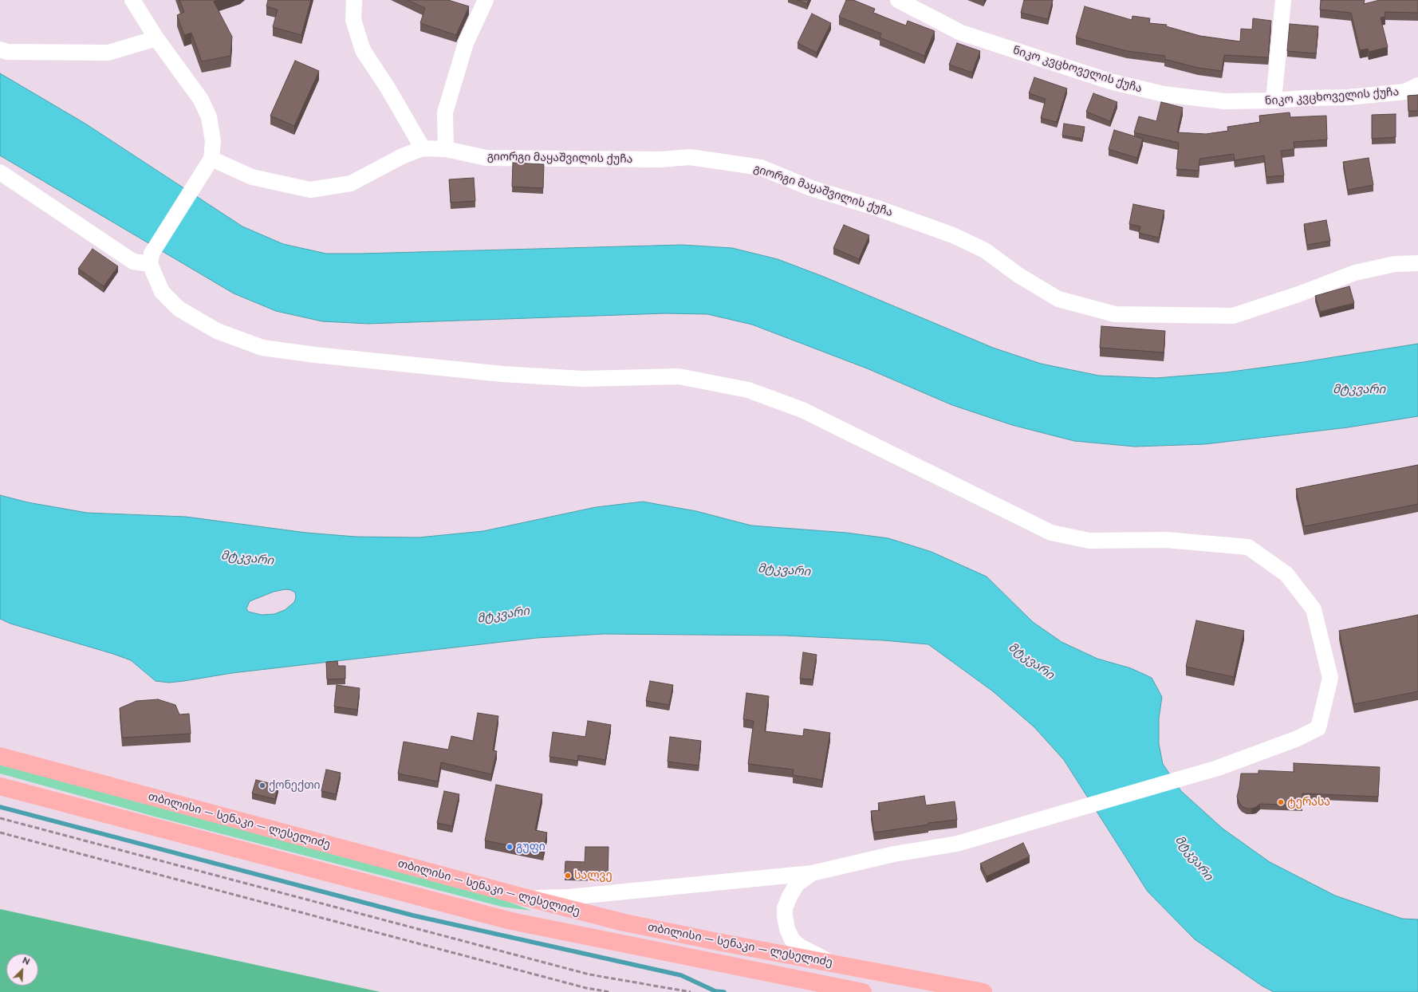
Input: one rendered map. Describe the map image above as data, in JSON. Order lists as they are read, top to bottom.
{
  "streets": {
    "highway": ["თბილისი — სენაკი — ლესელიძე"],
    "street": ["ნიკო კვცხოველის ქუჩა", "გიორგი მაყაშვილის ქუჩა"]
  },
  "water": ["მტკვარი"],
  "places": [
    "ქონექთი",
    "ტერასა",
    "გუფი",
    "სალვე"
  ],
  "north": "top right"
}
